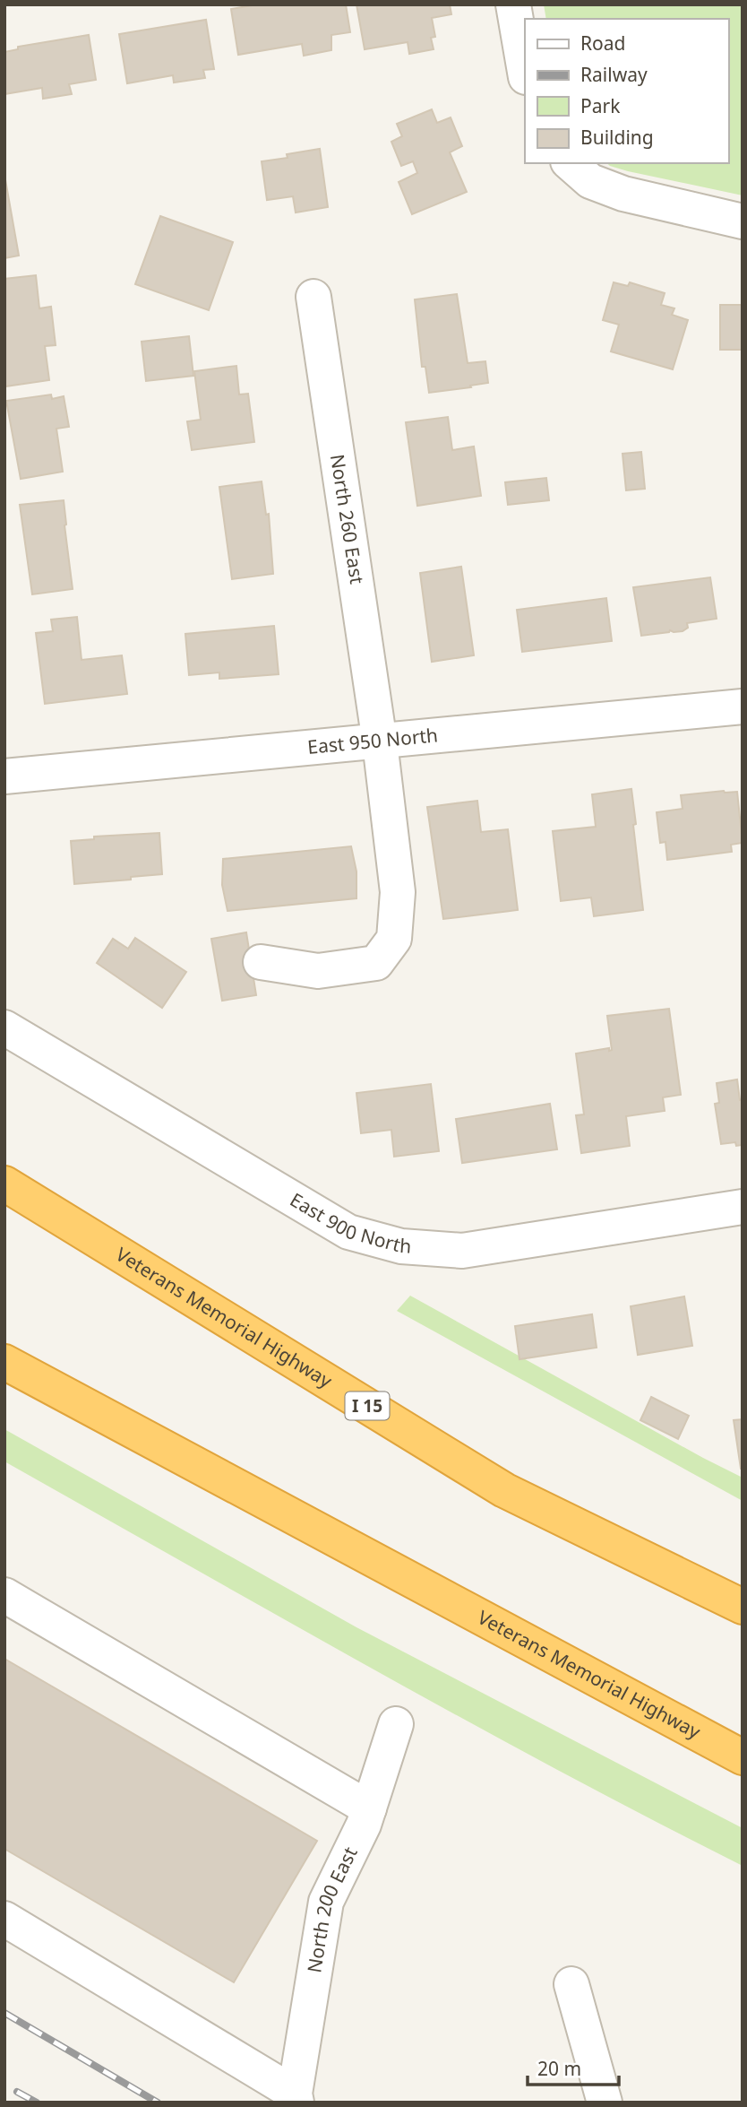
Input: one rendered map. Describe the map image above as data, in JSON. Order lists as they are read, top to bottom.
{
  "streets": {
    "highway": ["Veterans Memorial Highway", "I 15"],
    "street": [
      "North 260 East",
      "East 950 North",
      "East 900 North",
      "North 200 East"
    ]
  },
  "crossings": [
    ["North 260 East", "East 950 North"]
  ],
  "legend": [
    "Road",
    "Railway",
    "Park",
    "Building"
  ],
  "scale_bar": "20 m"
}
